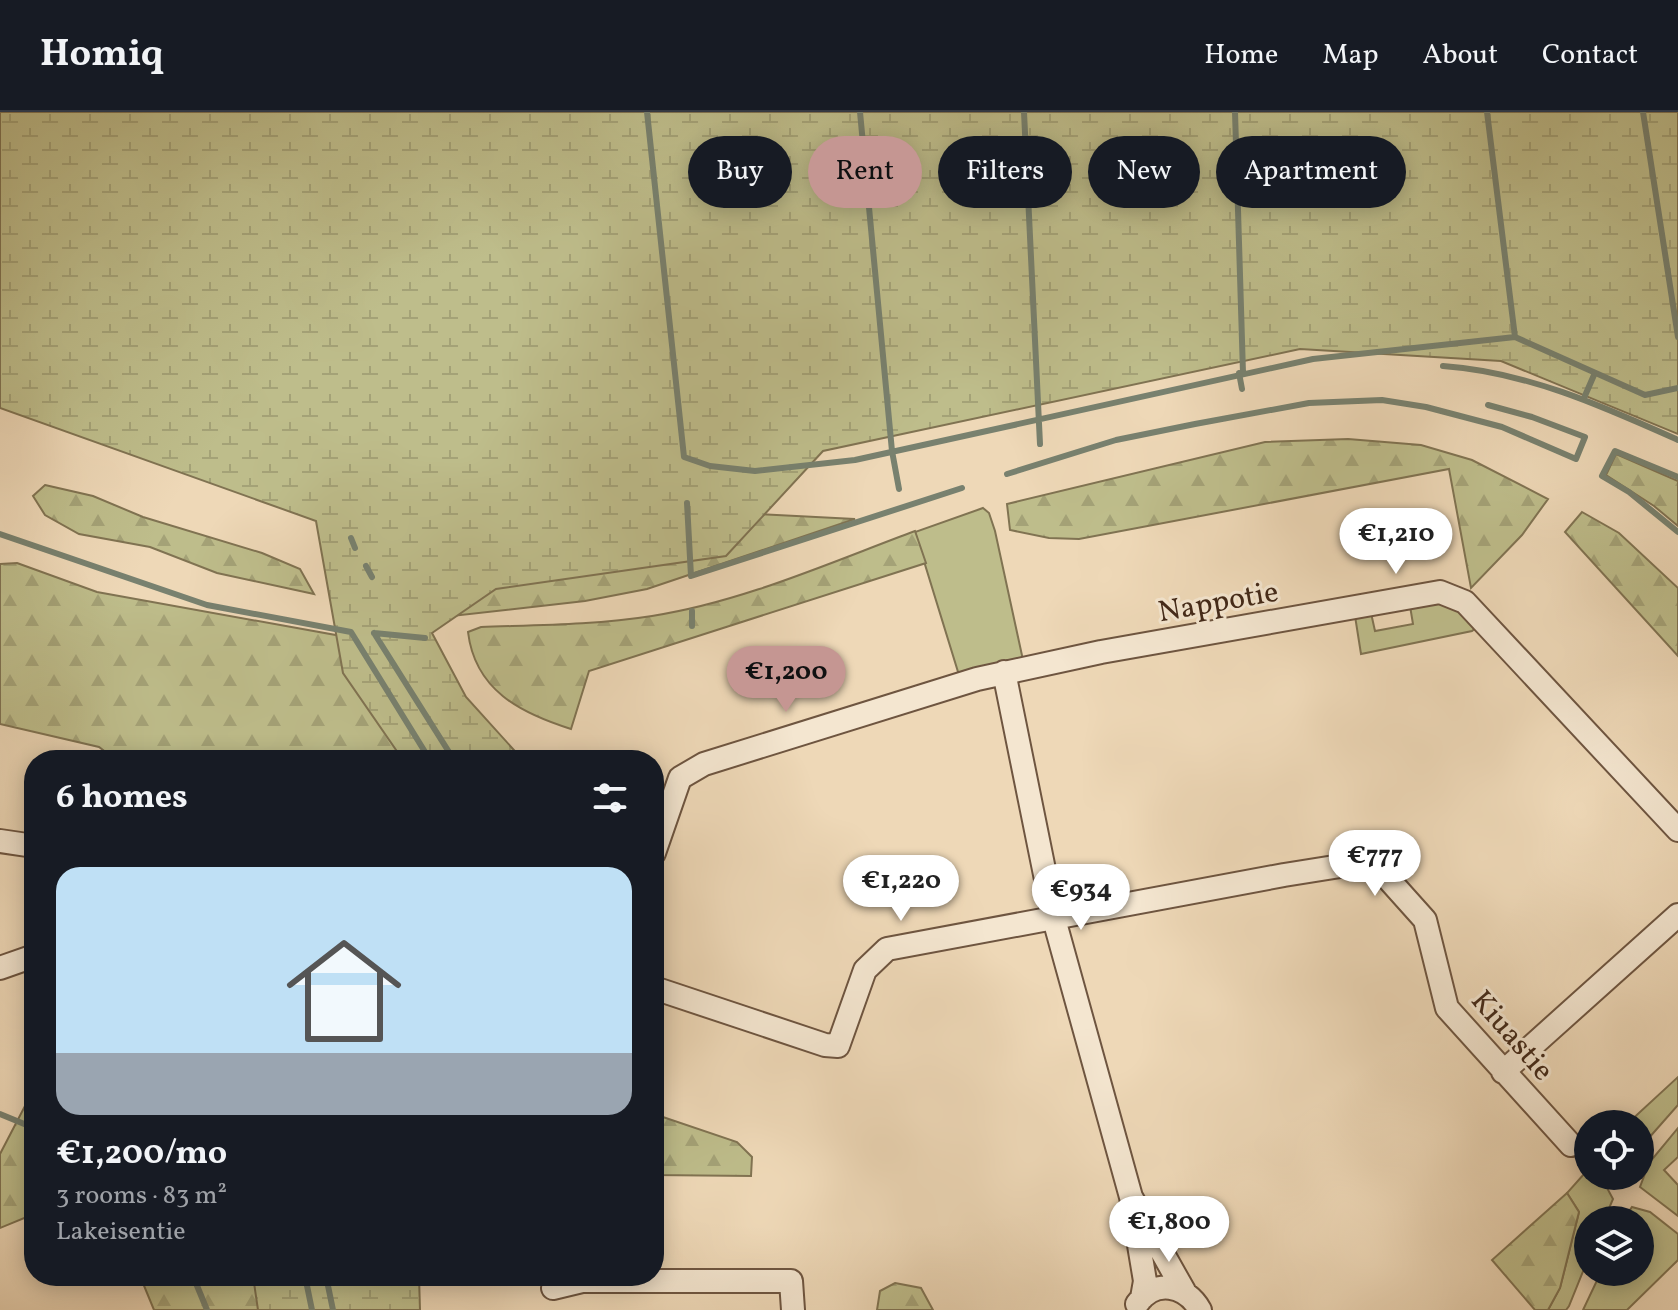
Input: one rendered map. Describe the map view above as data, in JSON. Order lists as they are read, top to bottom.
{
  "streets": {
    "street": ["Nappotie", "Kiuastie"]
  },
  "page": {
    "header": "Homiq",
    "nav": [
      "Home",
      "Map",
      "About",
      "Contact"
    ],
    "chip": [
      "Buy",
      "Rent",
      "Filters",
      "New",
      "Apartment"
    ],
    "price": [
      "€1,210",
      "€1,200",
      "€777",
      "€1,220",
      "€934",
      "€1,800"
    ],
    "heading": "6 homes",
    "list": [
      {
        "name": "€1,200/mo",
        "note": "3 rooms · 83 m² · Lakeisentie"
      }
    ]
  }
}
